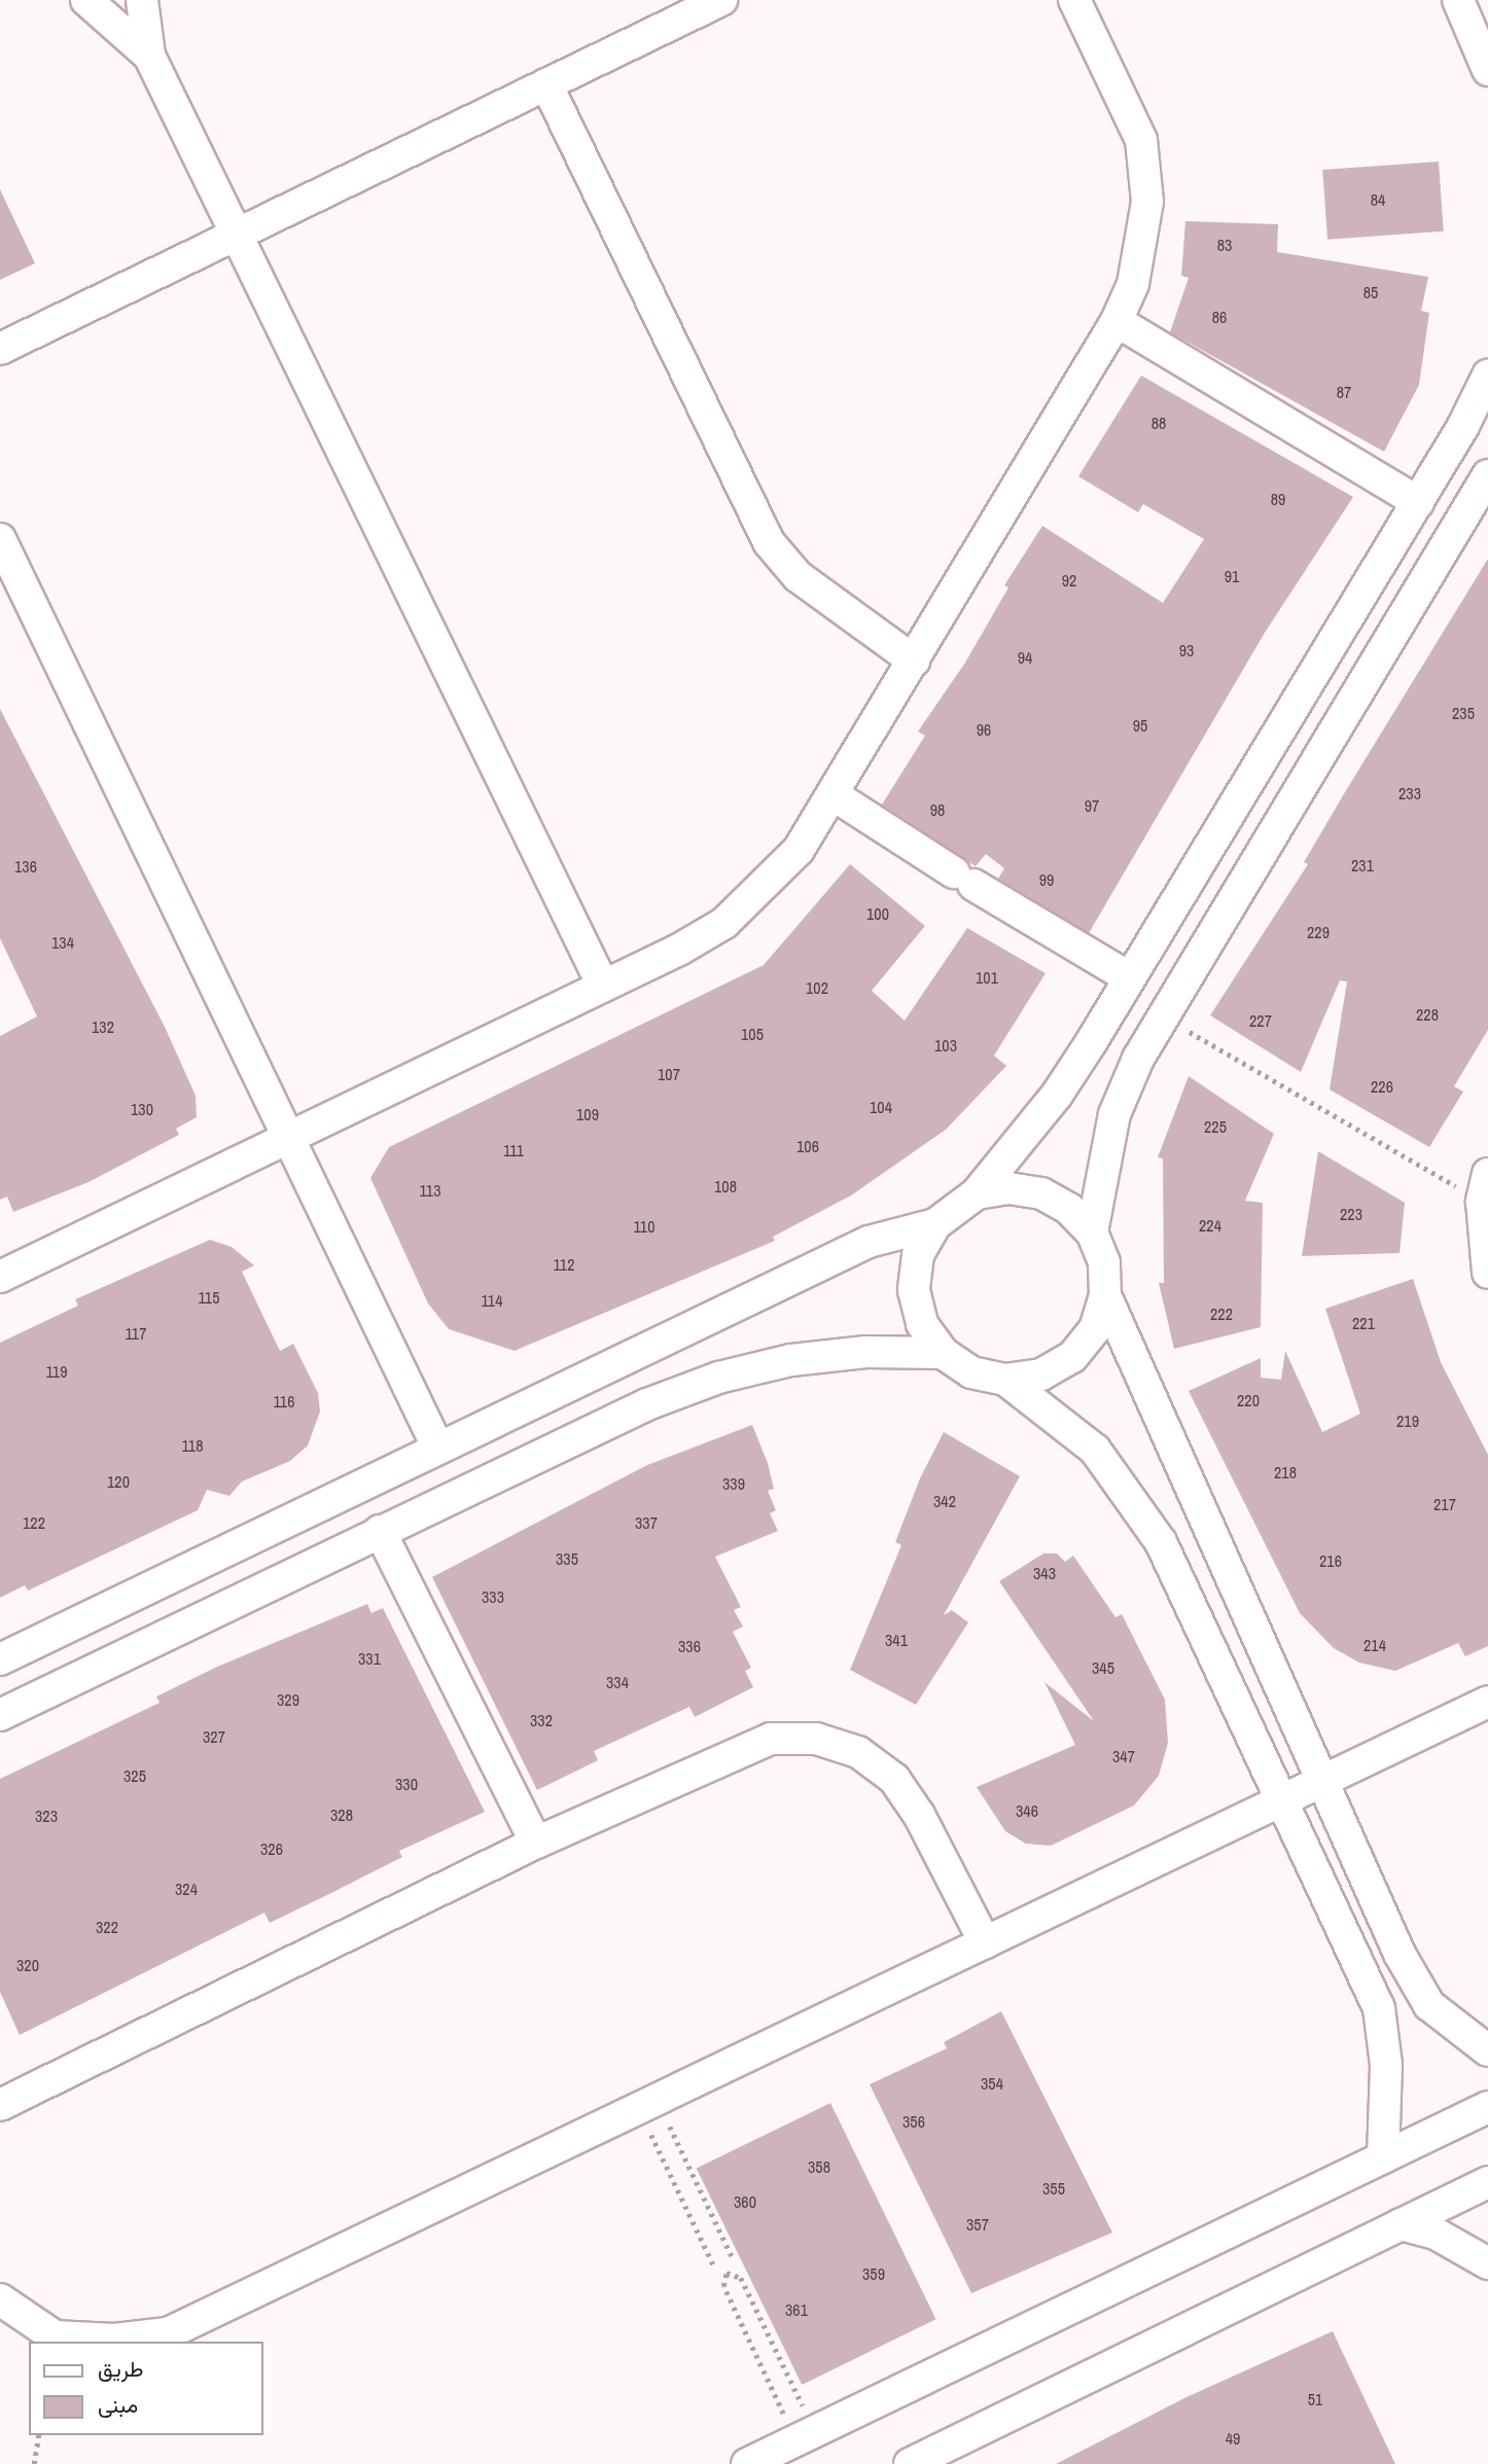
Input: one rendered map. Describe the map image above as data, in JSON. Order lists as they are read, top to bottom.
{
  "house_numbers": [
    "84",
    "83",
    "85",
    "86",
    "87",
    "88",
    "89",
    "91",
    "92",
    "93",
    "94",
    "235",
    "95",
    "96",
    "233",
    "97",
    "98",
    "231",
    "136",
    "99",
    "100",
    "229",
    "134",
    "101",
    "102",
    "228",
    "227",
    "132",
    "105",
    "103",
    "107",
    "226",
    "104",
    "130",
    "109",
    "225",
    "106",
    "111",
    "108",
    "113",
    "223",
    "224",
    "110",
    "112",
    "115",
    "114",
    "222",
    "221",
    "117",
    "119",
    "220",
    "116",
    "219",
    "118",
    "218",
    "120",
    "339",
    "342",
    "217",
    "122",
    "337",
    "335",
    "216",
    "343",
    "333",
    "341",
    "214",
    "336",
    "331",
    "345",
    "334",
    "329",
    "332",
    "327",
    "347",
    "325",
    "330",
    "346",
    "328",
    "323",
    "326",
    "324",
    "322",
    "320",
    "354",
    "356",
    "358",
    "355",
    "360",
    "357",
    "359",
    "361",
    "51",
    "49"
  ],
  "legend": ["طريق", "مبنى"]
}
